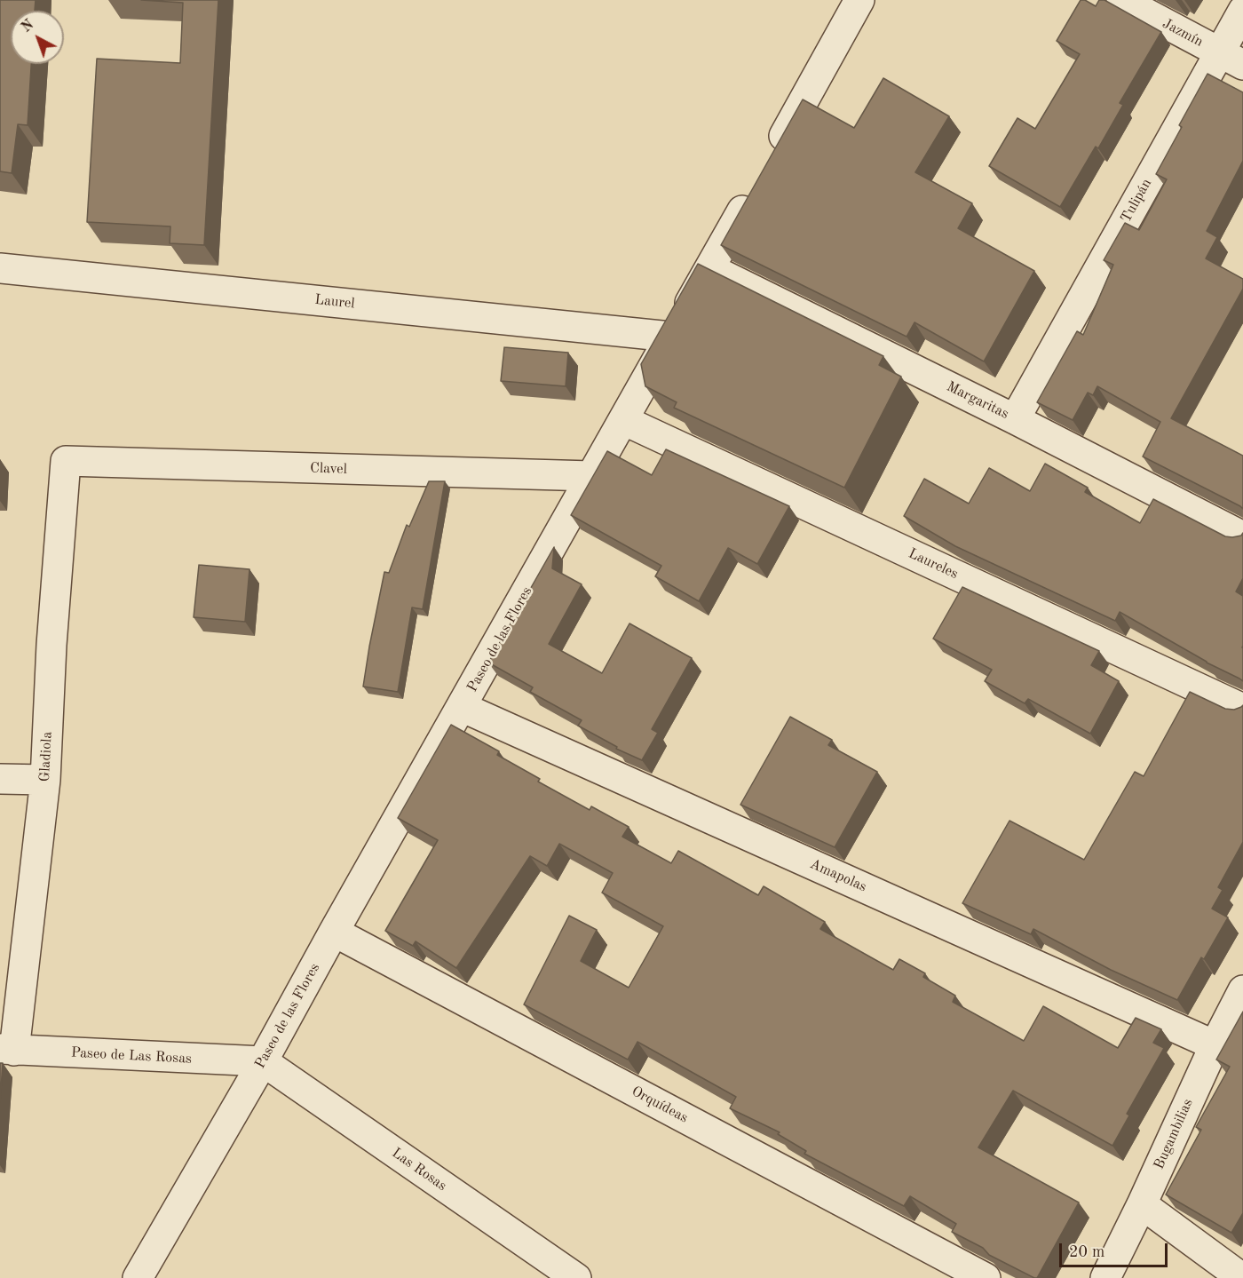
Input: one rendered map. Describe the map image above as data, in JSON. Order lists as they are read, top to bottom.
{
  "streets": {
    "street": [
      "Jazmín",
      "Tulipán",
      "Laurel",
      "Margaritas",
      "Clavel",
      "Laureles",
      "Paseo de las Flores",
      "Gladiola",
      "Amapolas",
      "Paseo de Las Rosas",
      "Orquídeas",
      "Bugambilias",
      "Las Rosas"
    ]
  },
  "crossings": [
    ["Jazmín", "Tulipán"],
    ["Tulipán", "Margaritas"],
    ["Laurel", "Paseo de las Flores"],
    ["Margaritas", "Paseo de las Flores"],
    ["Clavel", "Paseo de las Flores"],
    ["Clavel", "Gladiola"],
    ["Laureles", "Paseo de las Flores"],
    ["Paseo de las Flores", "Amapolas"],
    ["Paseo de las Flores", "Paseo de Las Rosas"],
    ["Paseo de las Flores", "Orquídeas"],
    ["Paseo de las Flores", "Las Rosas"],
    ["Gladiola", "Paseo de Las Rosas"],
    ["Amapolas", "Bugambilias"],
    ["Paseo de Las Rosas", "Las Rosas"]
  ],
  "scale_bar": "20 m",
  "north": "top left"
}
